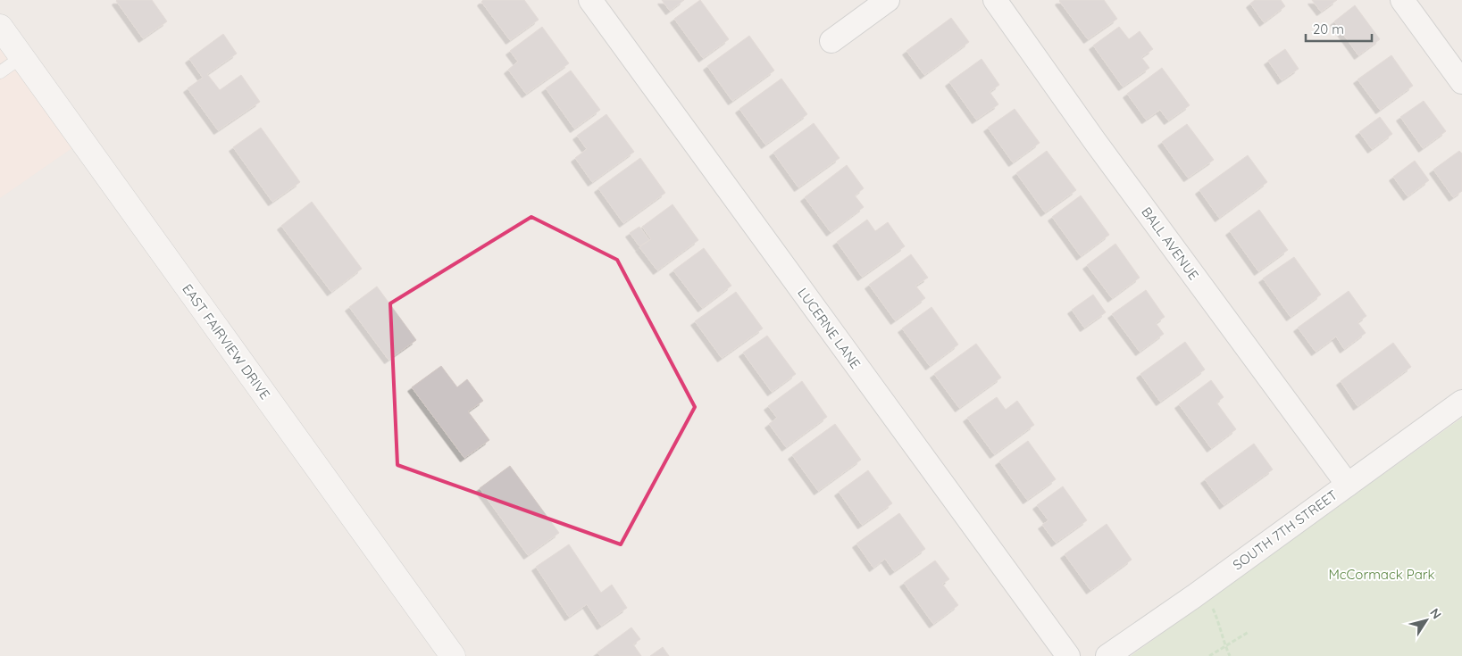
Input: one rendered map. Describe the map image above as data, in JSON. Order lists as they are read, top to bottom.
{
  "streets": {
    "street": [
      "BALL AVENUE",
      "LUCERNE LANE",
      "EAST FAIRVIEW DRIVE",
      "SOUTH 7TH STREET"
    ]
  },
  "crossings": [
    ["BALL AVENUE", "SOUTH 7TH STREET"]
  ],
  "parks": ["McCormack Park"],
  "scale_bar": "20 m",
  "north": "top right"
}
